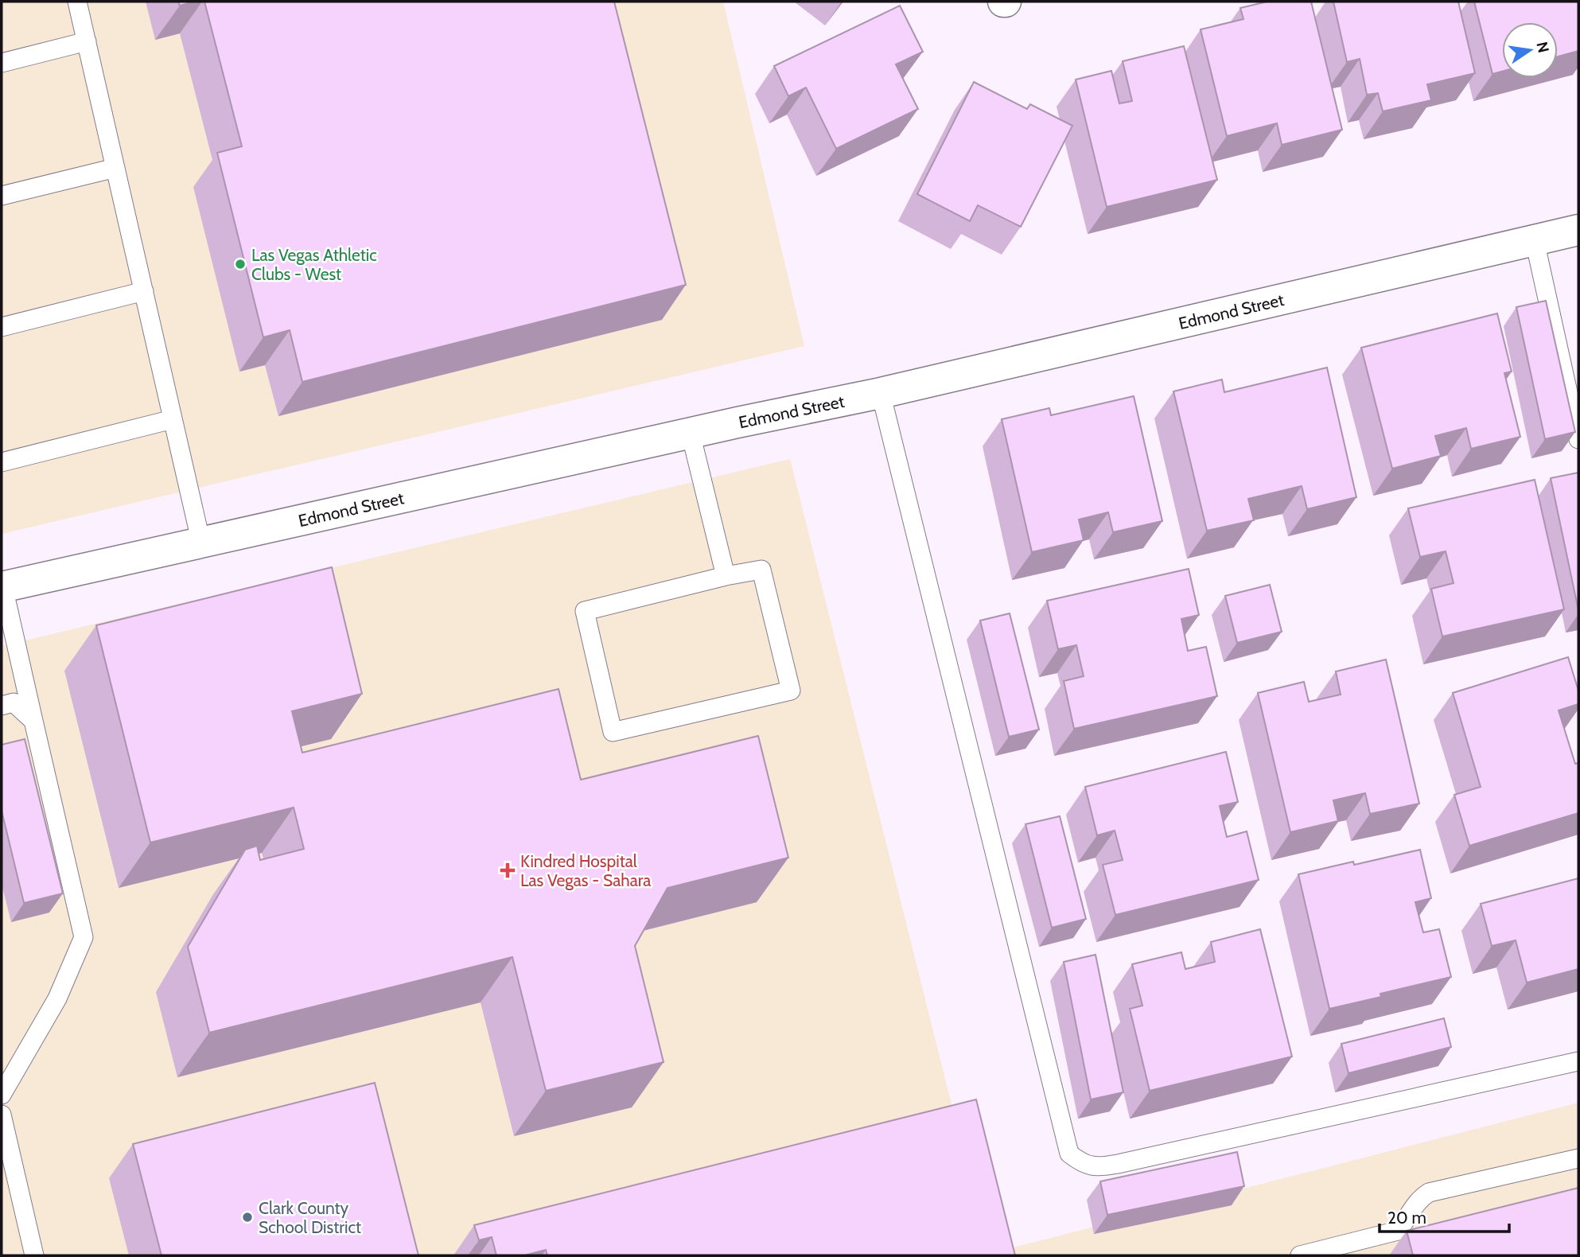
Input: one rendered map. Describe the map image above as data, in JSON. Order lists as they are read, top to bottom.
{
  "streets": {
    "street": ["Edmond Street"]
  },
  "places": {
    "other": ["Las Vegas Athletic Clubs - West", "Clark County School District"],
    "health": ["Kindred Hospital Las Vegas - Sahara"]
  },
  "scale_bar": "20 m",
  "north": "right"
}
